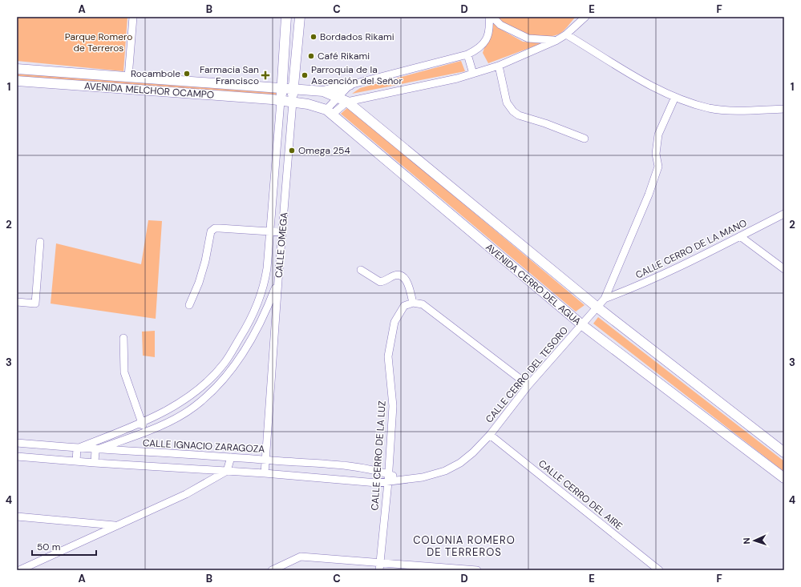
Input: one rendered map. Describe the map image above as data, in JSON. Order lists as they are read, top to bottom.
{
  "streets": {
    "street": [
      "AVENIDA MELCHOR OCAMPO",
      "CALLE OMEGA",
      "CALLE CERRO DE LA MANO",
      "AVENIDA CERRO DEL AGUA",
      "CALLE CERRO DEL TESORO",
      "CALLE IGNACIO ZARAGOZA",
      "CALLE CERRO DE LA LUZ",
      "CALLE CERRO DEL AIRE"
    ]
  },
  "crossings": [
    ["AVENIDA MELCHOR OCAMPO", "CALLE OMEGA"],
    ["AVENIDA MELCHOR OCAMPO", "AVENIDA CERRO DEL AGUA"],
    ["CALLE OMEGA", "AVENIDA CERRO DEL AGUA"],
    ["CALLE OMEGA", "CALLE IGNACIO ZARAGOZA"],
    ["CALLE CERRO DE LA MANO", "CALLE CERRO DEL TESORO"],
    ["AVENIDA CERRO DEL AGUA", "CALLE CERRO DEL TESORO"],
    ["CALLE CERRO DEL TESORO", "CALLE IGNACIO ZARAGOZA"],
    ["CALLE CERRO DEL TESORO", "CALLE CERRO DE LA LUZ"],
    ["CALLE CERRO DEL TESORO", "CALLE CERRO DEL AIRE"],
    ["CALLE IGNACIO ZARAGOZA", "CALLE CERRO DE LA LUZ"]
  ],
  "districts": ["COLONIA ROMERO DE TERREROS"],
  "parks": ["Parque Romero de Terreros"],
  "places": {
    "other": [
      "Bordados Rikami",
      "Café Rikami",
      "Rocambole",
      "Parroquia de la Ascención del Señor",
      "Omega 254"
    ],
    "health": ["Farmacia San Francisco"]
  },
  "scale_bar": "50 m",
  "north": "left",
  "grid": {
    "columns": [
      "A",
      "B",
      "C",
      "D",
      "E",
      "F"
    ],
    "rows": [
      "1",
      "2",
      "3",
      "4"
    ]
  }
}
